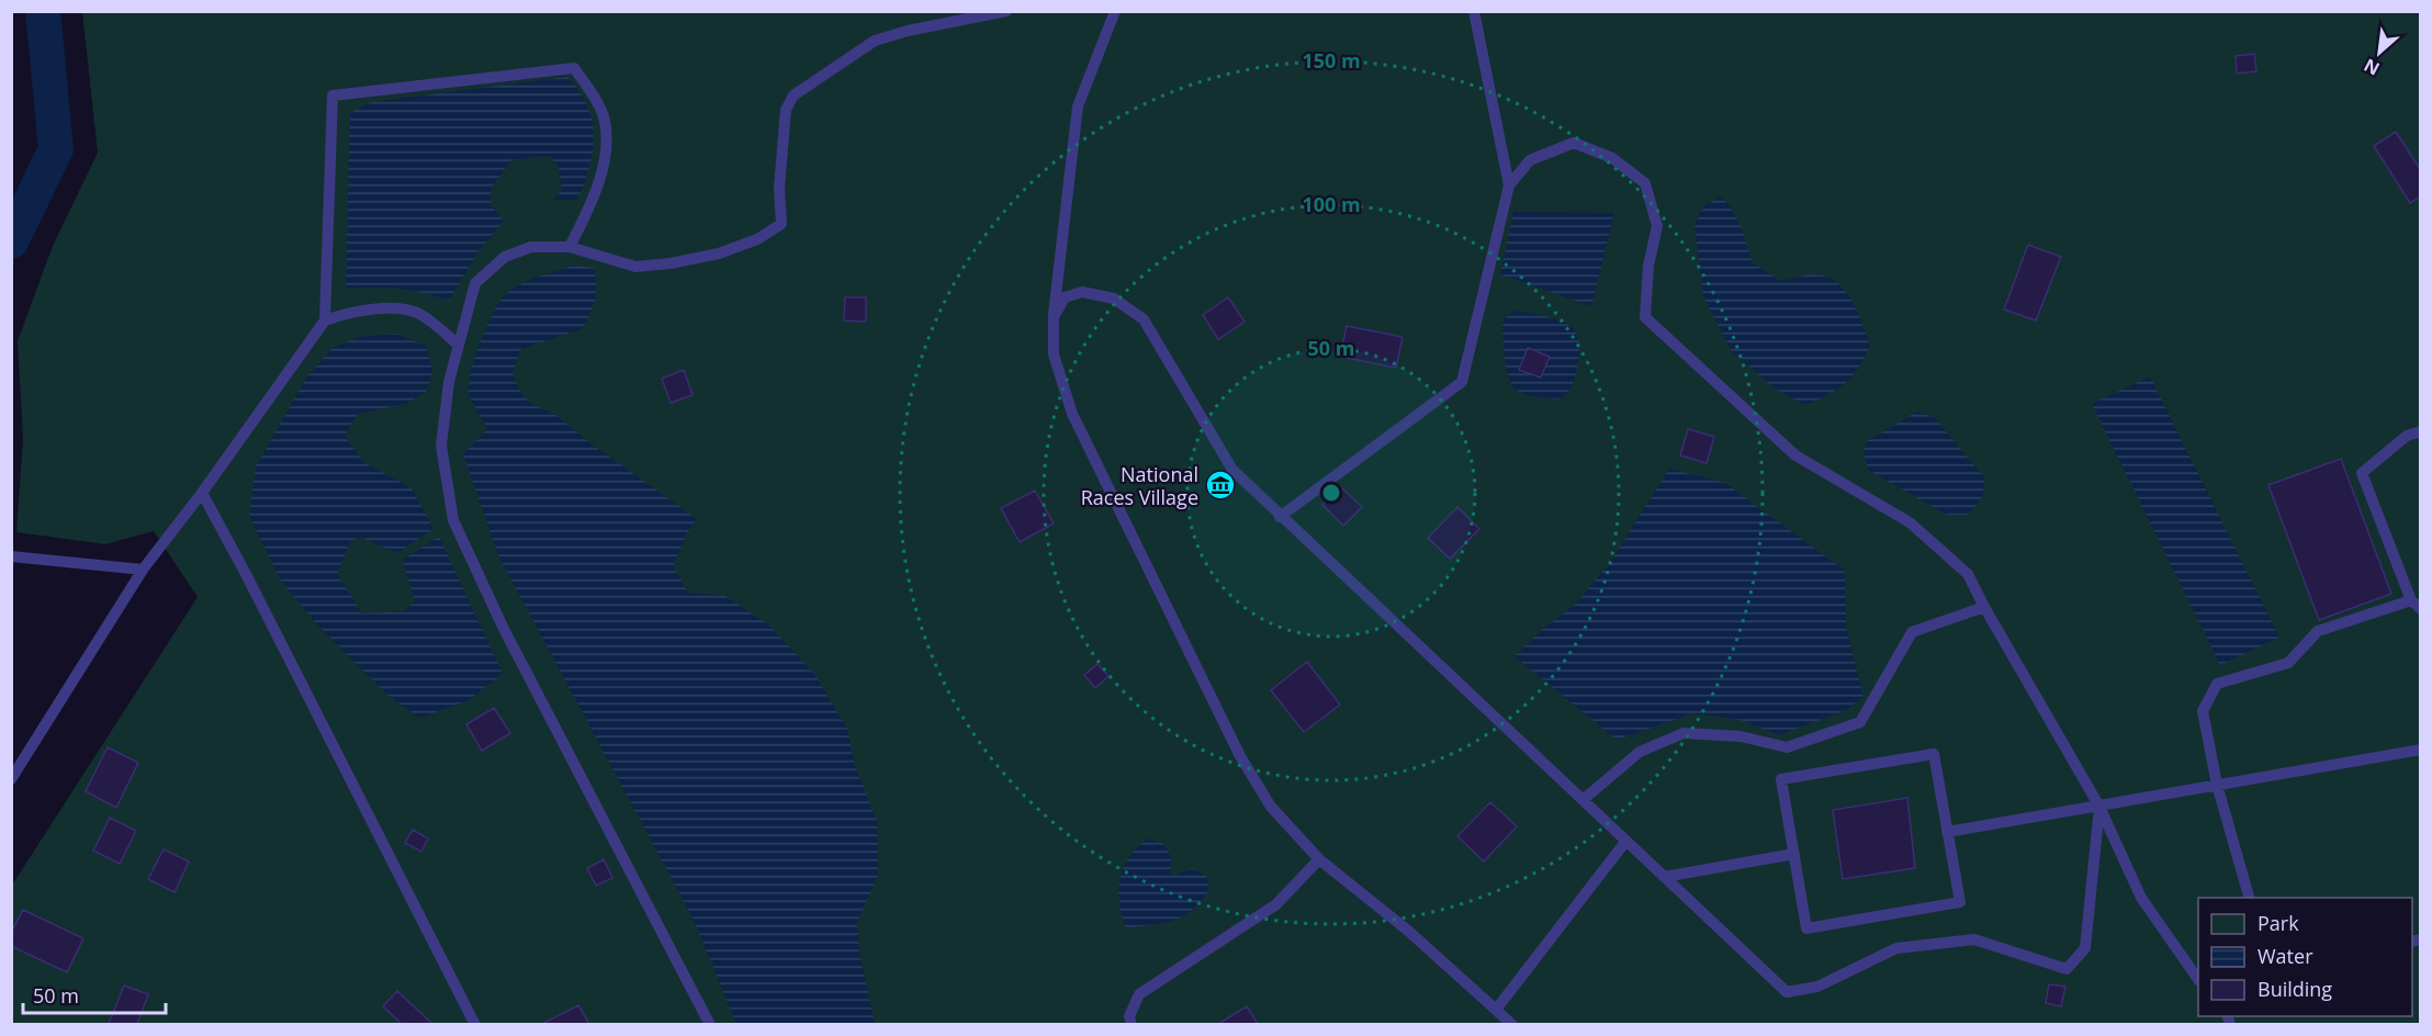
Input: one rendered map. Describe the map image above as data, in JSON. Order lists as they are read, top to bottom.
{
  "places": {
    "museum": ["National Races Village"]
  },
  "legend": ["Park", "Water", "Building"],
  "scale_bar": "50 m",
  "north": "bottom left",
  "rings": ["150 m", "100 m", "50 m"]
}
